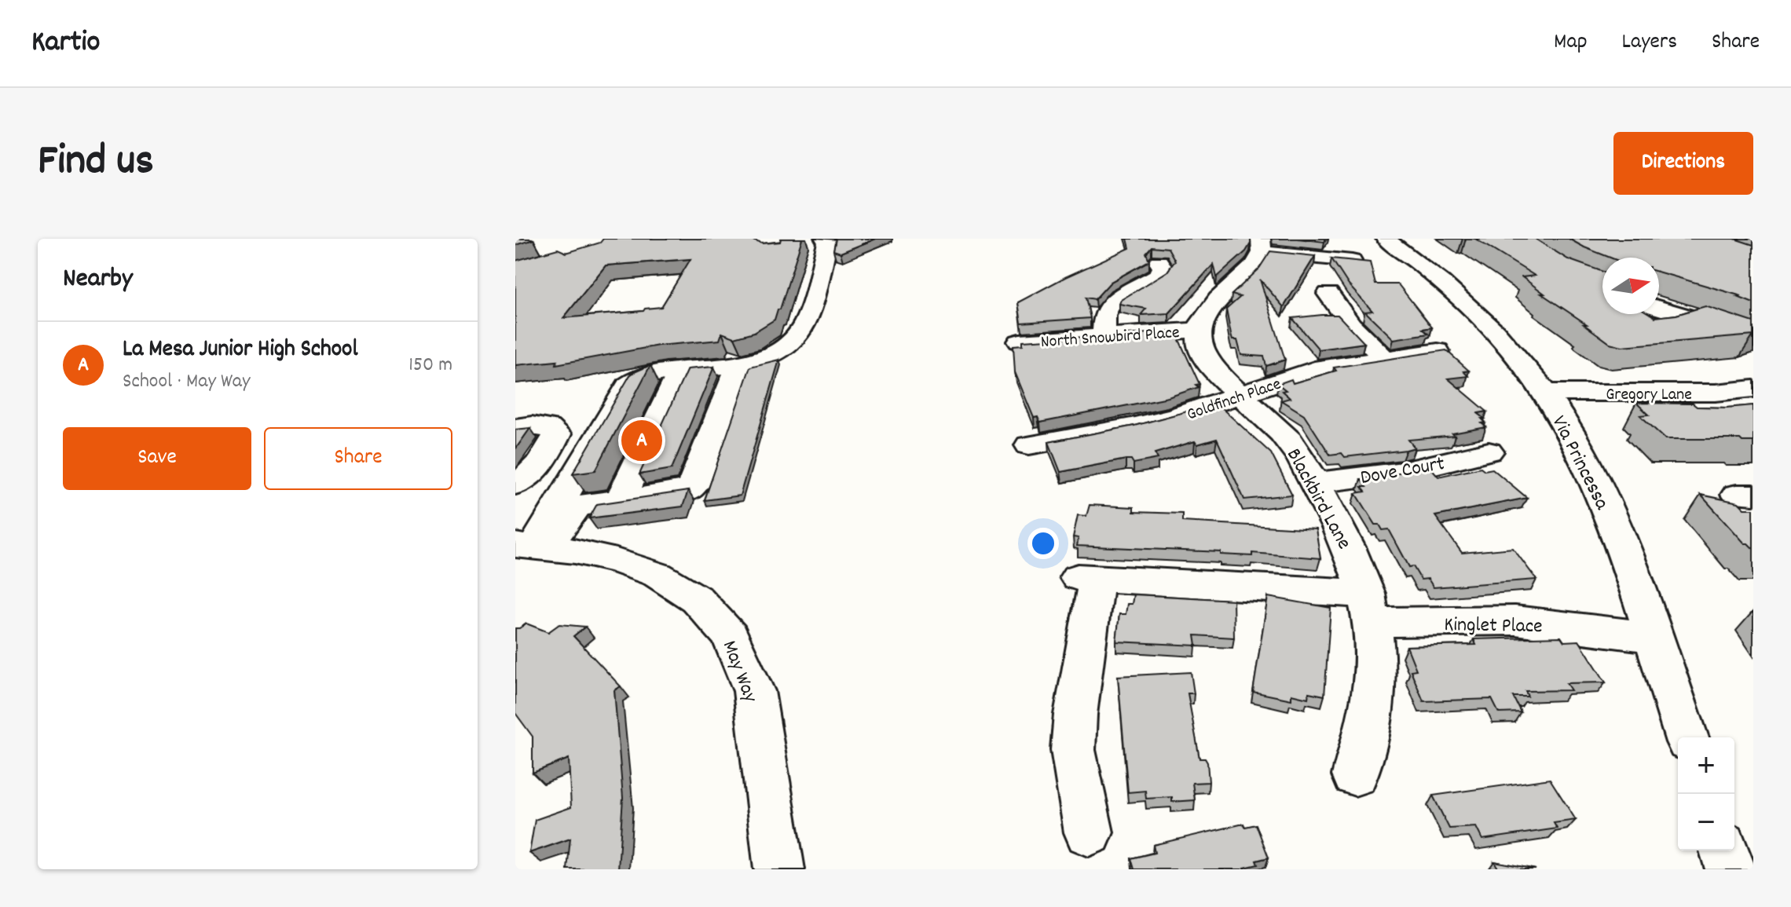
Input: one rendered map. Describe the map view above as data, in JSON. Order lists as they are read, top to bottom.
{
  "streets": {
    "street": [
      "North Snowbird Place",
      "Gregory Lane",
      "Goldfinch Place",
      "Via Princessa",
      "Dove Court",
      "Blackbird Lane",
      "Kinglet Place",
      "May Way"
    ]
  },
  "crossings": [
    ["North Snowbird Place", "Blackbird Lane"],
    ["Gregory Lane", "Via Princessa"],
    ["Goldfinch Place", "Blackbird Lane"],
    ["Via Princessa", "Kinglet Place"],
    ["Dove Court", "Blackbird Lane"],
    ["Blackbird Lane", "Kinglet Place"]
  ],
  "north": "right",
  "page": {
    "header": "Kartio",
    "nav": ["Map", "Layers", "Share"],
    "title": "Find us",
    "buttons": [
      "Directions",
      ["Save", "Share"]
    ],
    "heading": "Nearby",
    "list": [
      {
        "mark": "A",
        "name": "La Mesa Junior High School",
        "note": "School · May Way",
        "value": "150 m"
      }
    ],
    "pins": "A",
    "map_buttons": ["+", "−"]
  }
}
